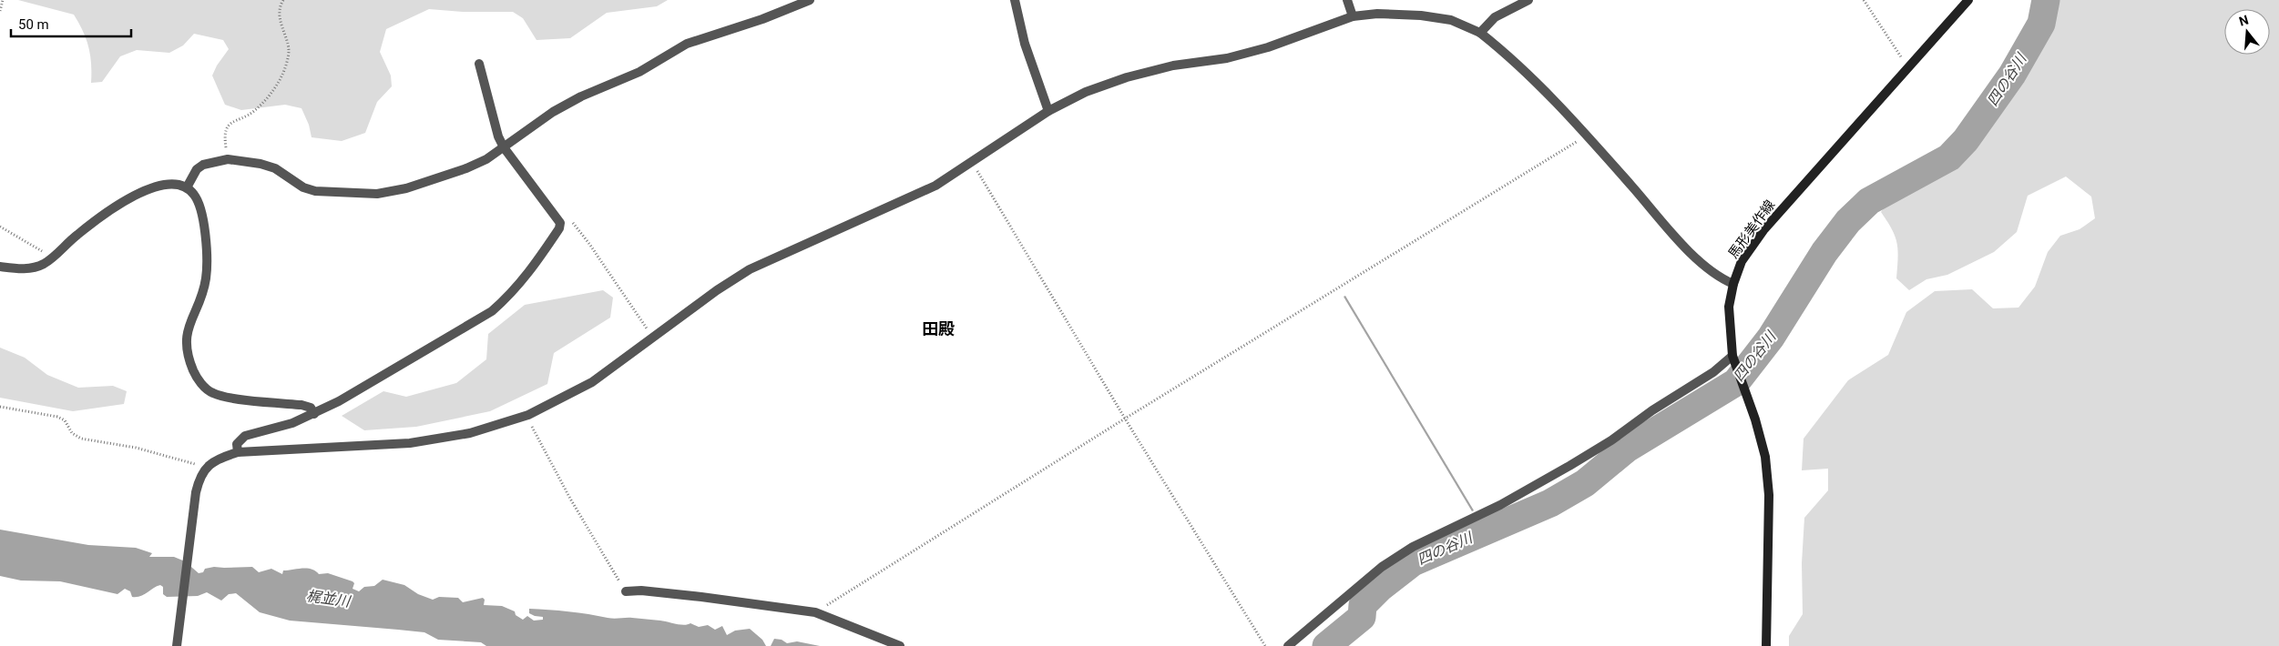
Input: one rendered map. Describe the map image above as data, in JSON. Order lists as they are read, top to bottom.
{
  "streets": {
    "main road": ["馬形美作線"]
  },
  "districts": ["田殿"],
  "water": ["四の谷川", "梶並川"],
  "scale_bar": "50 m",
  "north": "top"
}
